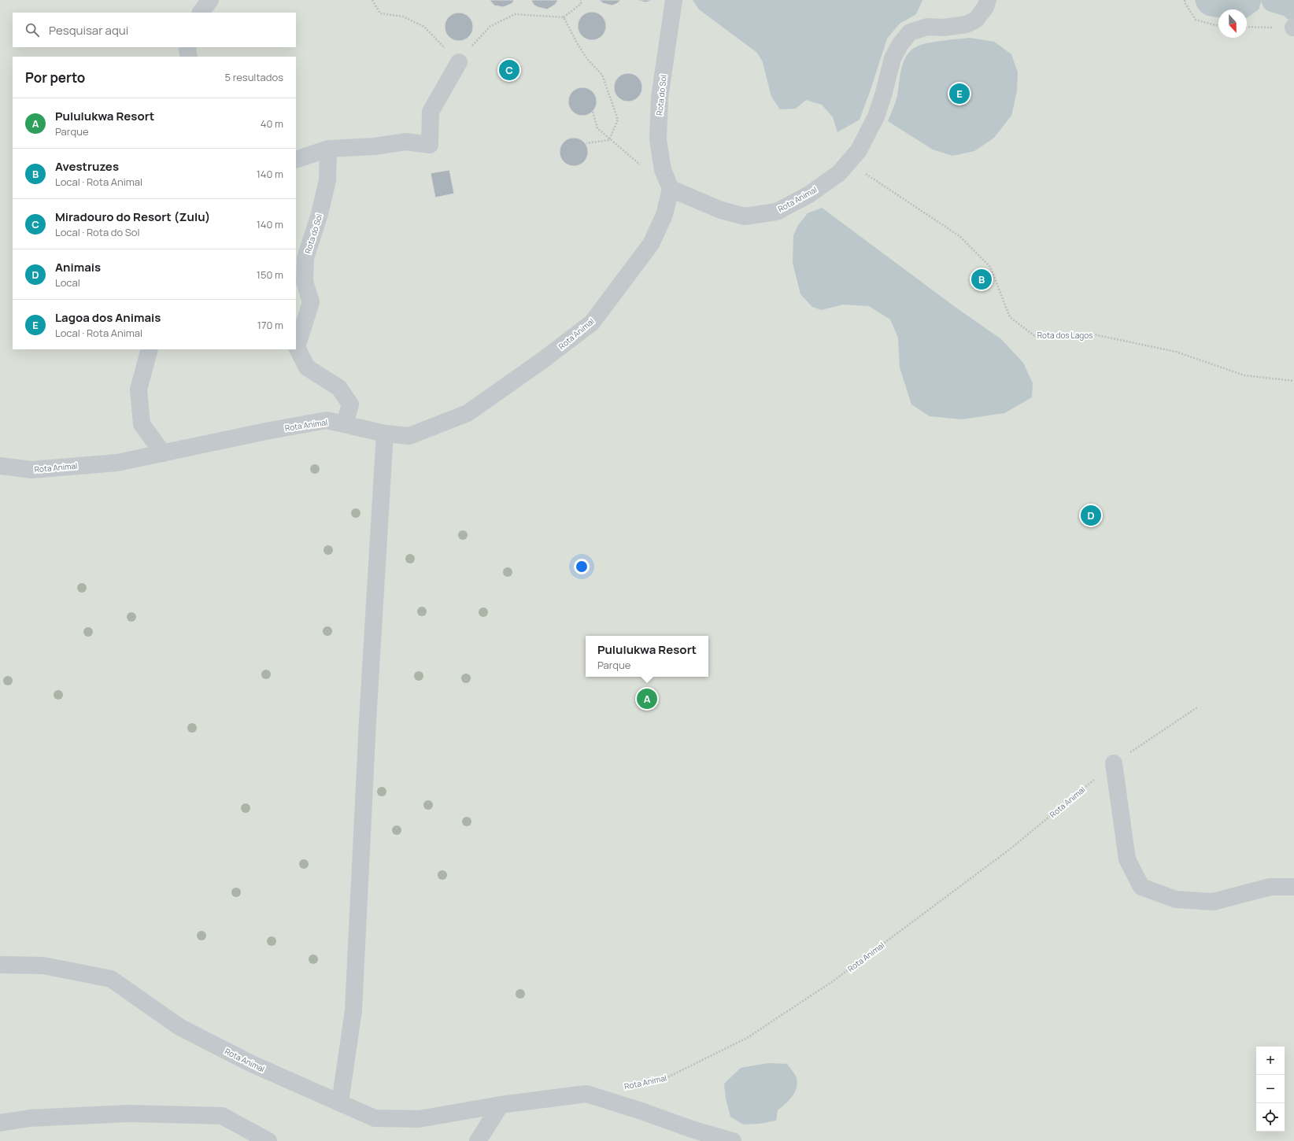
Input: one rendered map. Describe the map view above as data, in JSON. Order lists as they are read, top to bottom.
{
  "streets": {
    "street": ["Rota do Sol", "Rota Animal"],
    "path": ["Rota dos Lagos"]
  },
  "crossings": [
    ["Rota do Sol", "Rota Animal"],
    ["Rota Animal", "Rota dos Lagos"]
  ],
  "north": "bottom",
  "page": {
    "search": "Pesquisar aqui",
    "heading": ["Por perto", "5 resultados"],
    "pins": [
      "C",
      "E",
      "B",
      "D",
      "A"
    ],
    "list": [
      {
        "mark": "A",
        "name": "Pululukwa Resort",
        "note": "Parque",
        "value": "40 m"
      },
      {
        "mark": "B",
        "name": "Avestruzes",
        "note": "Local · Rota Animal",
        "value": "140 m"
      },
      {
        "mark": "C",
        "name": "Miradouro do Resort (Zulu)",
        "note": "Local · Rota do Sol",
        "value": "140 m"
      },
      {
        "mark": "D",
        "name": "Animais",
        "note": "Local",
        "value": "150 m"
      },
      {
        "mark": "E",
        "name": "Lagoa dos Animais",
        "note": "Local · Rota Animal",
        "value": "170 m"
      }
    ],
    "popup": ["Pululukwa Resort", "Parque"],
    "map_buttons": ["+", "−"]
  }
}
